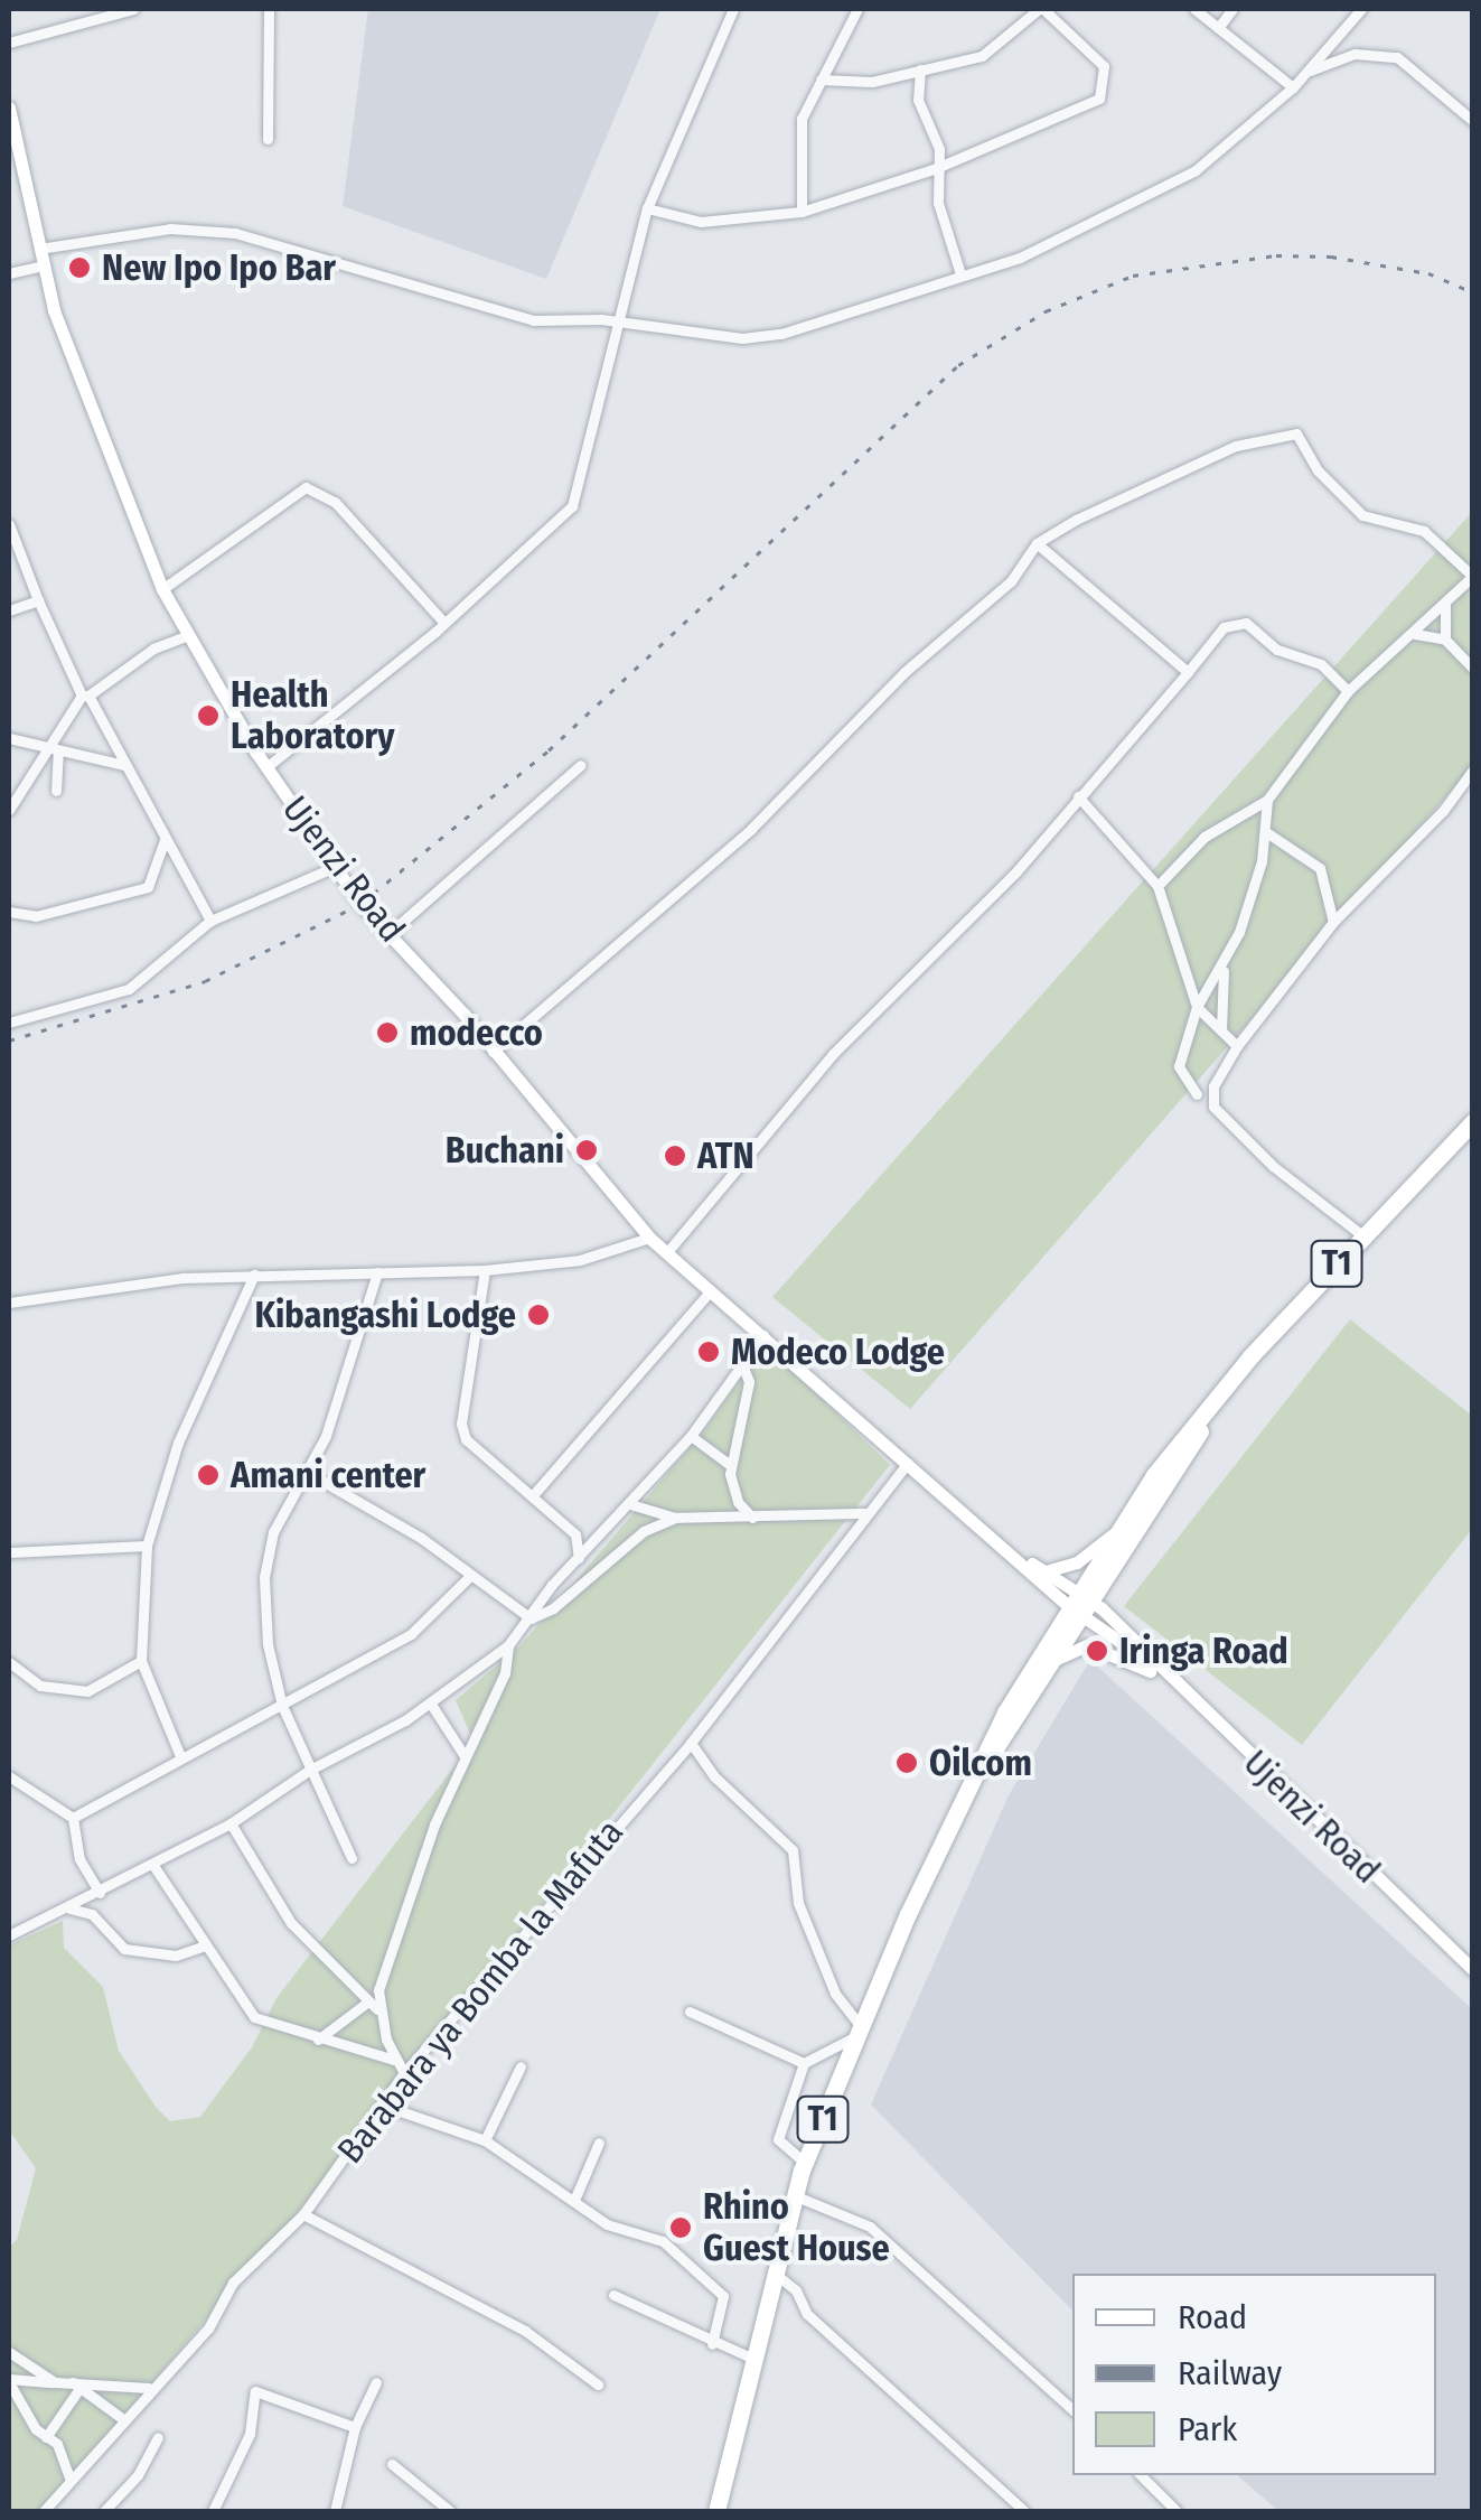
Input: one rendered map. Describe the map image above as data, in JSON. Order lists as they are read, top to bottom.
{
  "streets": {
    "highway": ["T1"],
    "street": ["Ujenzi Road", "Barabara ya Bomba la Mafuta"]
  },
  "crossings": [
    ["Ujenzi Road", "T1"],
    ["Ujenzi Road", "Barabara ya Bomba la Mafuta"]
  ],
  "places": [
    "New Ipo Ipo Bar",
    "Health Laboratory",
    "modecco",
    "Buchani",
    "ATN",
    "Kibangashi Lodge",
    "Modeco Lodge",
    "Amani center",
    "Iringa Road",
    "Oilcom",
    "Rhino Guest House"
  ],
  "legend": ["Road", "Railway", "Park"]
}
